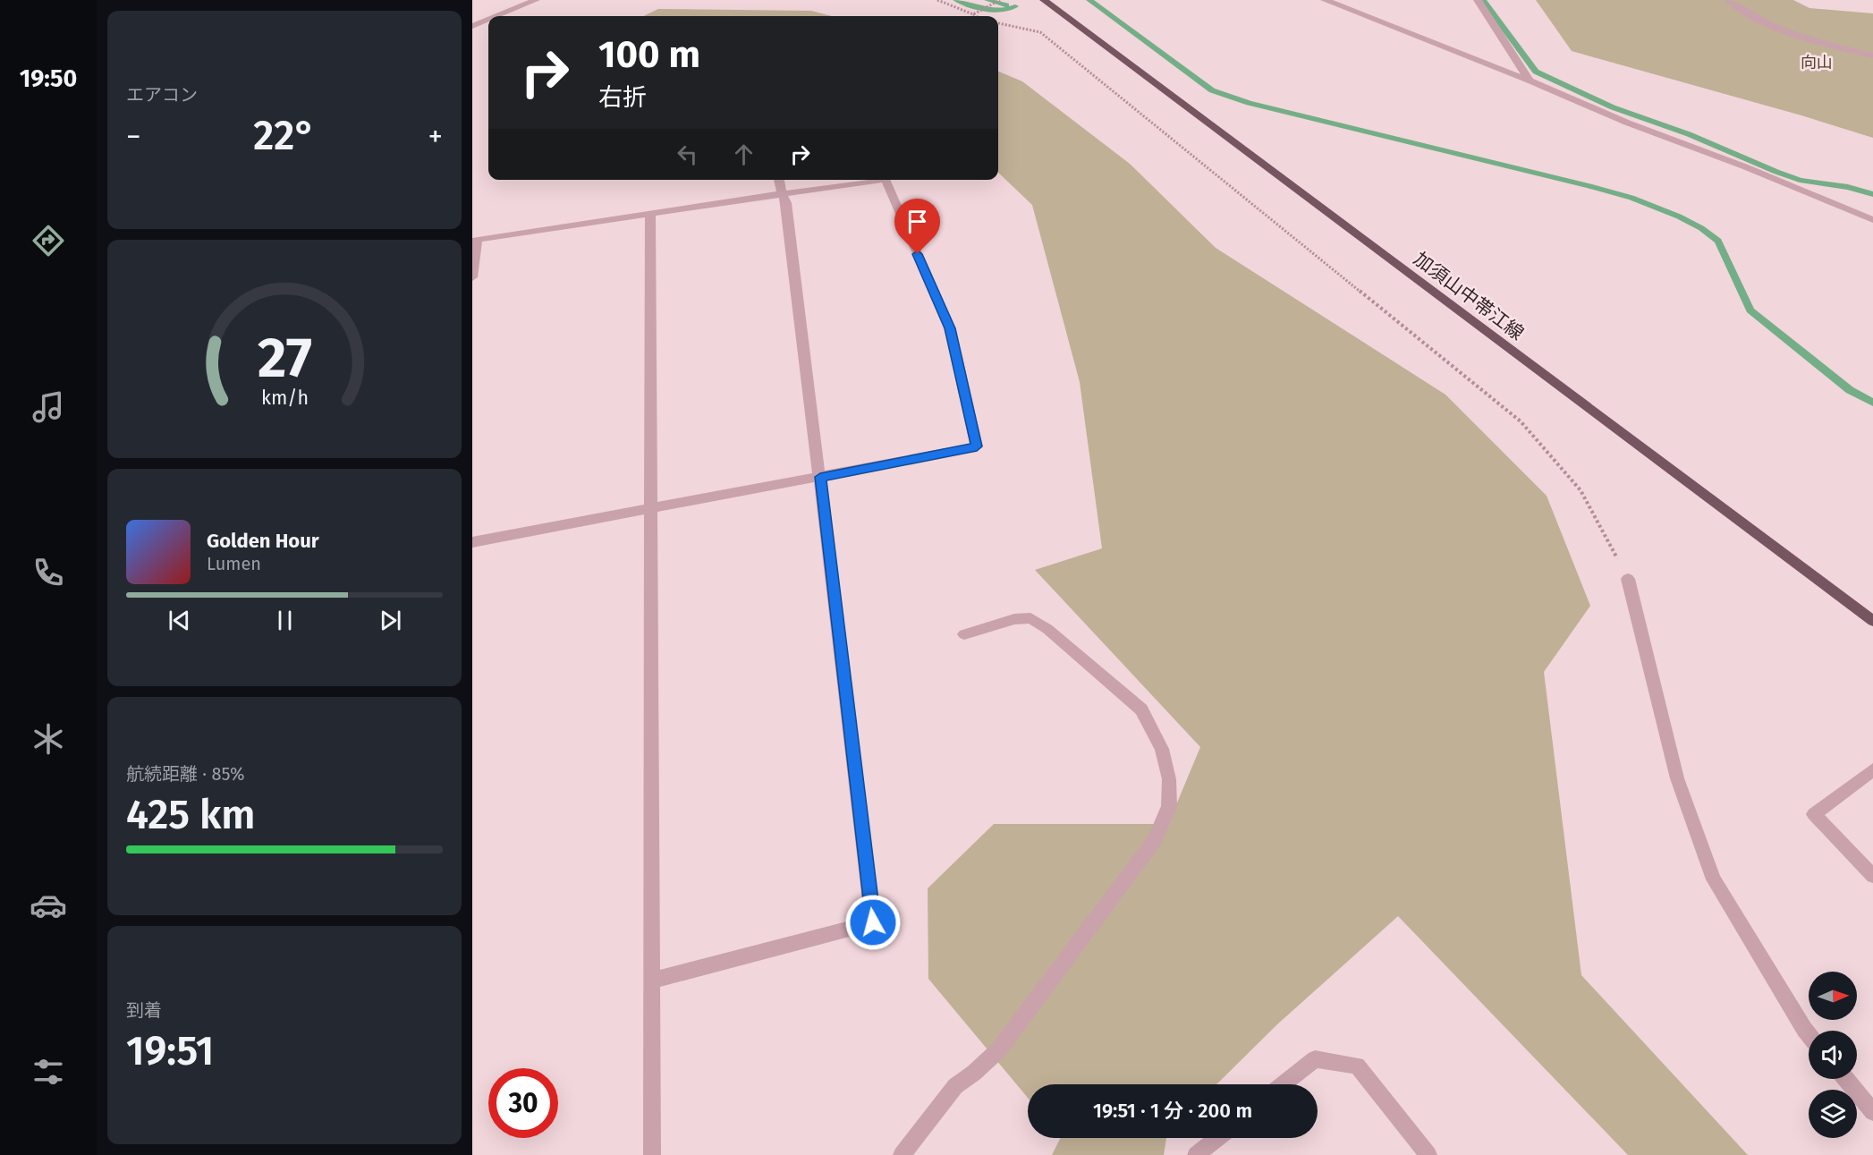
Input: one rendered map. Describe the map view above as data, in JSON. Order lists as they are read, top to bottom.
{
  "streets": {
    "main road": ["加須山中帯江線"]
  },
  "parks": ["向山"],
  "north": "right",
  "page": {
    "tabs": "19:50",
    "tile": [
      "エアコン",
      ["航続距離 · 85%", "425 km"],
      ["到着", "19:51"]
    ],
    "turn": ["100 m", "右折"],
    "heat": ["−", "22°", "+"],
    "song": ["Golden Hour", "Lumen"],
    "limit": "30",
    "trip": "19:51 · 1 分 · 200 m",
    "gauge": ["27", "km/h"]
  }
}
